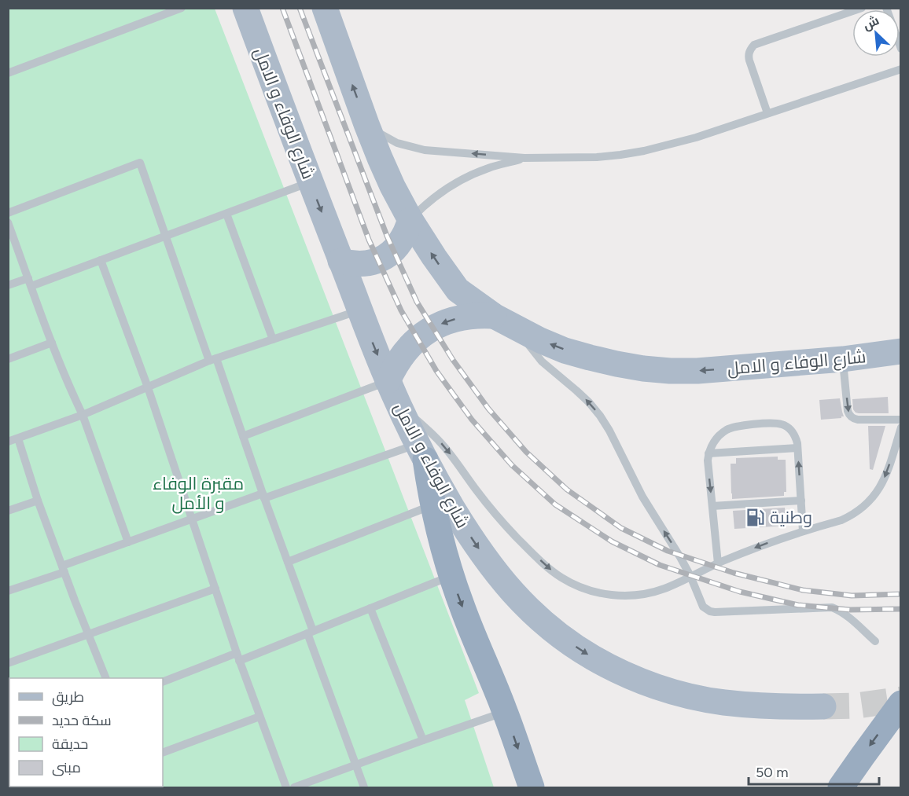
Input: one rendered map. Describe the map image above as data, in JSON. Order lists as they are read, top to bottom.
{
  "streets": {
    "main road": ["شارع الوفاء و الامل"]
  },
  "parks": ["مقبرة الوفاء و الأمل"],
  "places": {
    "fuel station": ["وطنية"]
  },
  "legend": [
    "طريق",
    "سكة حديد",
    "حديقة",
    "مبنى"
  ],
  "scale_bar": "50 m",
  "north": "top left"
}
